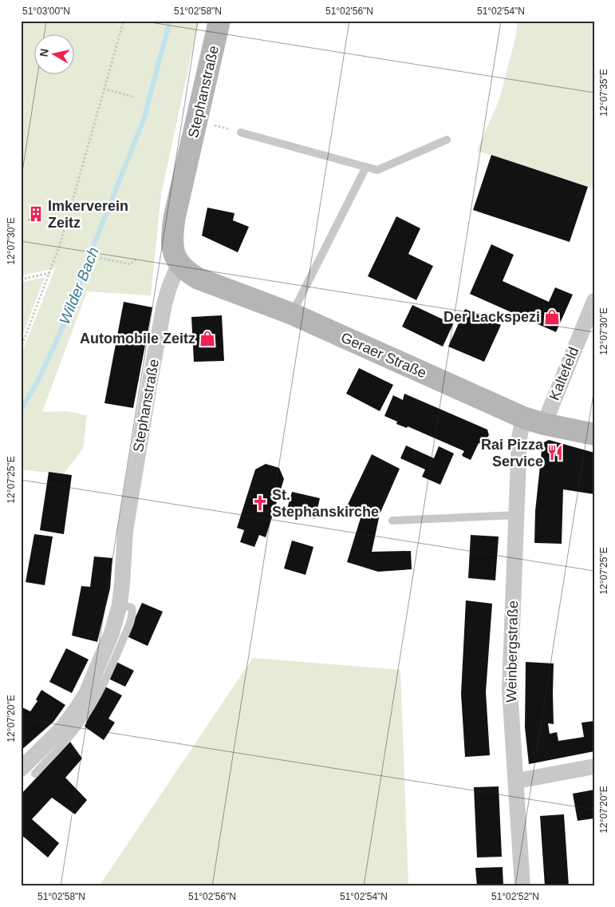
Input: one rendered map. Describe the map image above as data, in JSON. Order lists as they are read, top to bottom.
{
  "streets": {
    "street": [
      "Stephanstraße",
      "Geraer Straße",
      "Kaltefeld",
      "Weinbergstraße"
    ]
  },
  "crossings": [
    ["Stephanstraße", "Geraer Straße"],
    ["Geraer Straße", "Kaltefeld"],
    ["Geraer Straße", "Weinbergstraße"]
  ],
  "water": ["Wilder Bach"],
  "places": {
    "building": ["Imkerverein Zeitz"],
    "shop": ["Der Lackspezi", "Automobile Zeitz"],
    "restaurant": ["Rai Pizza Service"],
    "church": ["St. Stephanskirche"]
  },
  "north": "left",
  "coordinates": [
    "51°03'00\"N",
    "51°02'58\"N",
    "51°02'56\"N",
    "51°02'54\"N",
    "12°07'35\"E",
    "12°07'30\"E",
    "12°07'25\"E",
    "12°07'20\"E",
    "51°02'52\"N"
  ]
}
